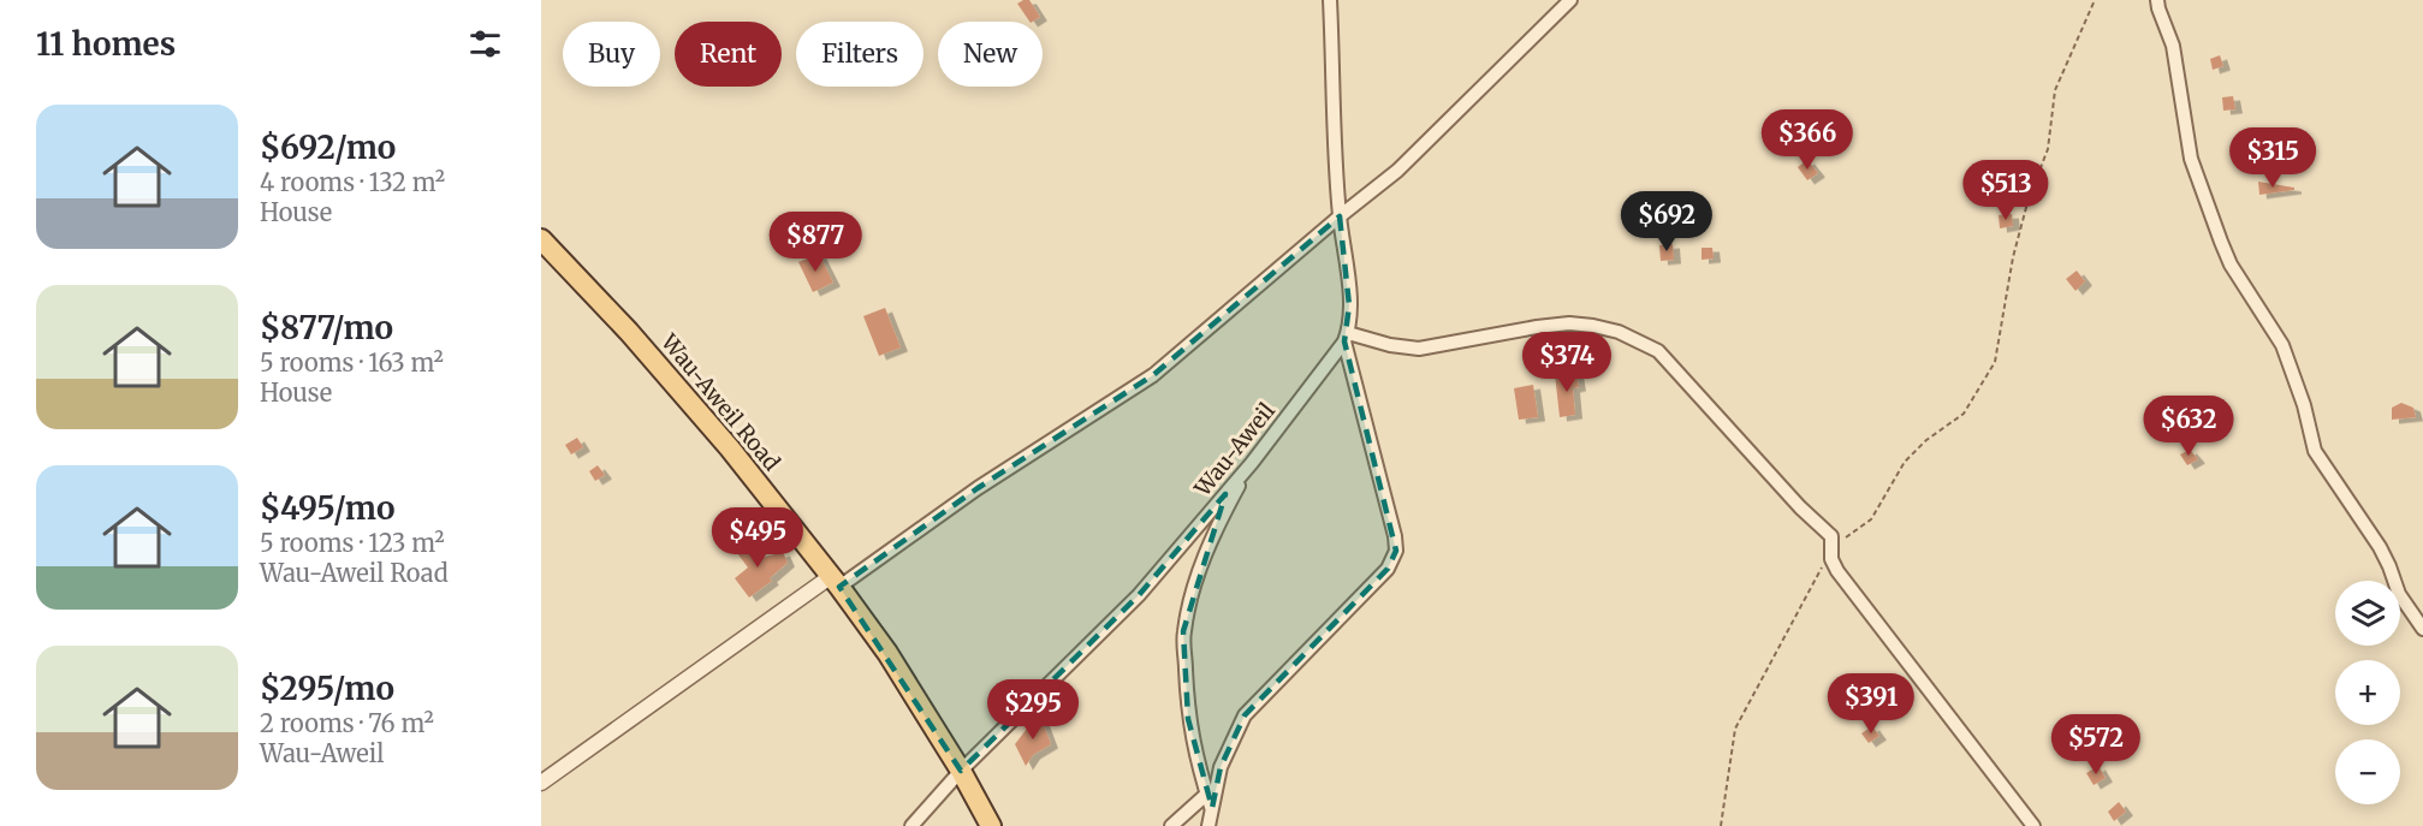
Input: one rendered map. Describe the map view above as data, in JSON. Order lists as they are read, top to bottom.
{
  "streets": {
    "main road": ["Wau-Aweil Road"],
    "street": ["Wau-Aweil"]
  },
  "crossings": [
    ["Wau-Aweil Road", "Wau-Aweil"]
  ],
  "page": {
    "heading": "11 homes",
    "chip": [
      "Buy",
      "Rent",
      "Filters",
      "New"
    ],
    "list": [
      {
        "name": "$692/mo",
        "note": "4 rooms · 132 m² · House"
      },
      {
        "name": "$877/mo",
        "note": "5 rooms · 163 m² · House"
      },
      {
        "name": "$495/mo",
        "note": "5 rooms · 123 m² · Wau-Aweil Road"
      },
      {
        "name": "$295/mo",
        "note": "2 rooms · 76 m² · Wau-Aweil"
      }
    ],
    "price": [
      "$366",
      "$315",
      "$513",
      "$692",
      "$877",
      "$374",
      "$632",
      "$495",
      "$391",
      "$295",
      "$572"
    ],
    "map_buttons": ["+", "−"]
  }
}
